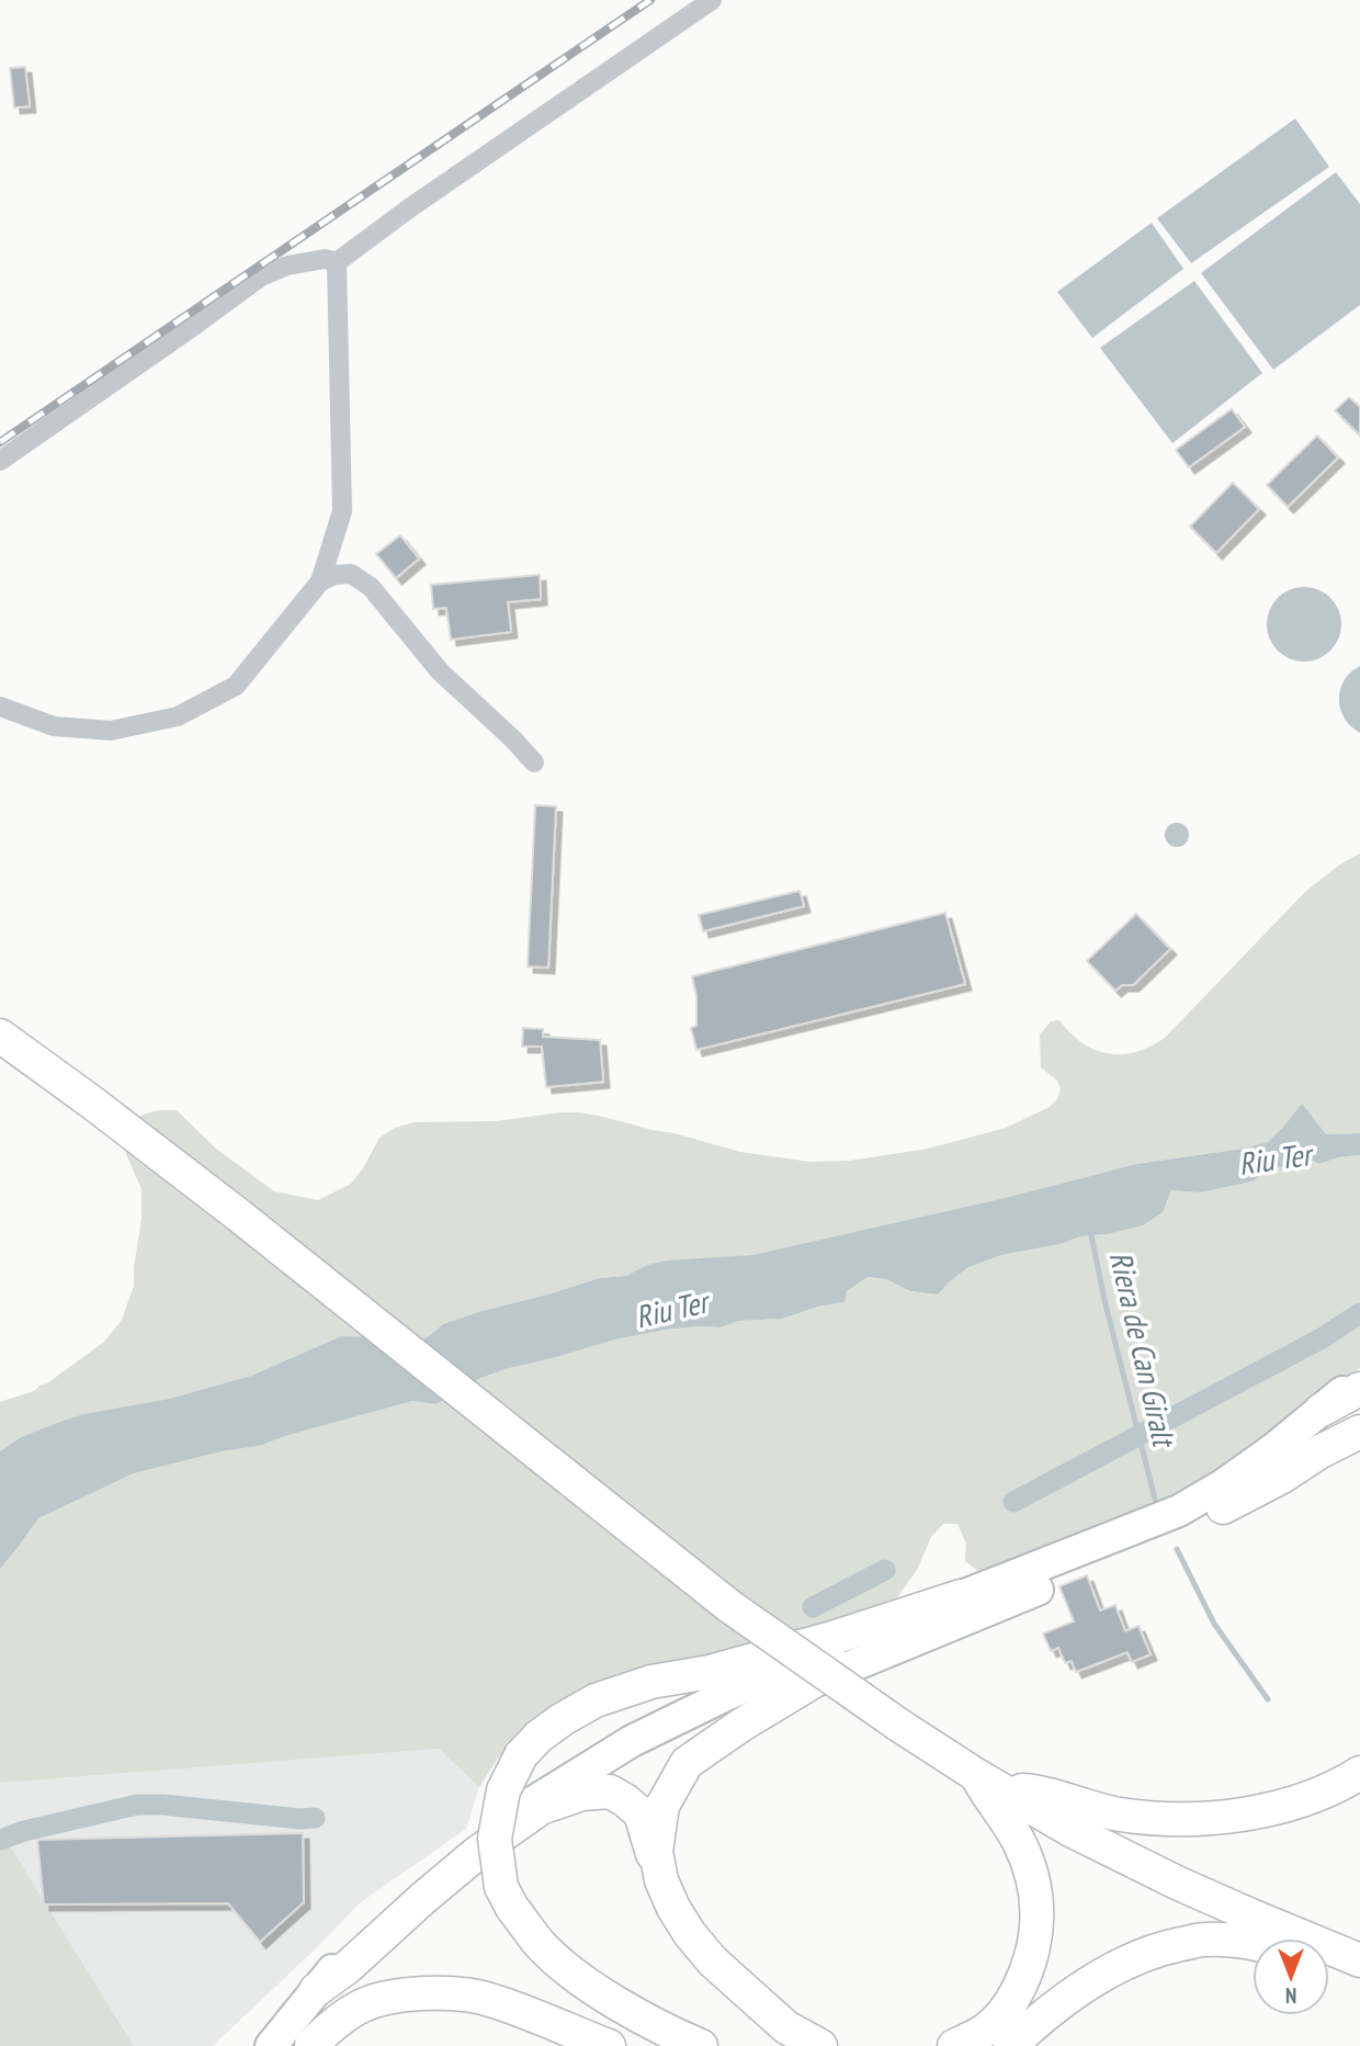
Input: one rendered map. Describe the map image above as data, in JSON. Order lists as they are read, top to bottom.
{
  "water": ["Riu Ter", "Riera de Can Giralt"],
  "north": "bottom"
}
